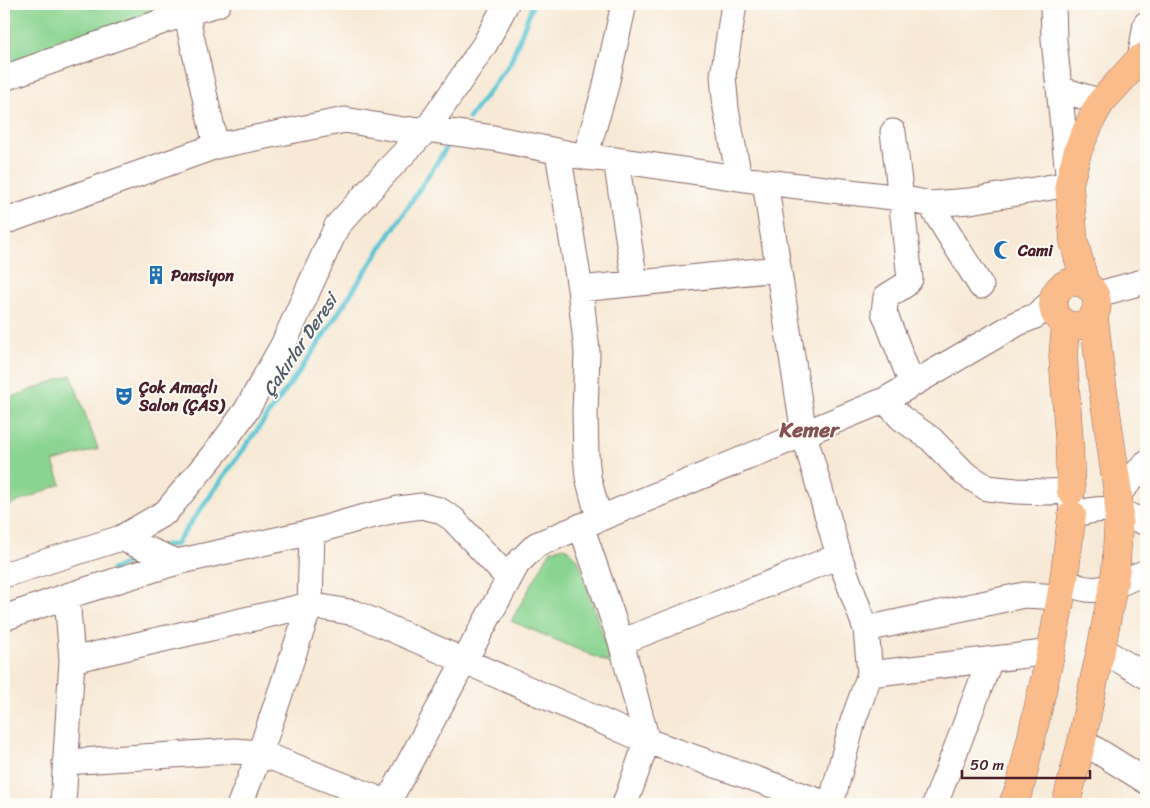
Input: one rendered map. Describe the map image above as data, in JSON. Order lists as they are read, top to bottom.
{
  "districts": ["Kemer"],
  "water": ["Çakırlar Deresi"],
  "places": {
    "mosque": ["Cami"],
    "building": ["Pansiyon"],
    "theatre": ["Çok Amaçlı Salon (ÇAS)"]
  },
  "scale_bar": "50 m"
}
